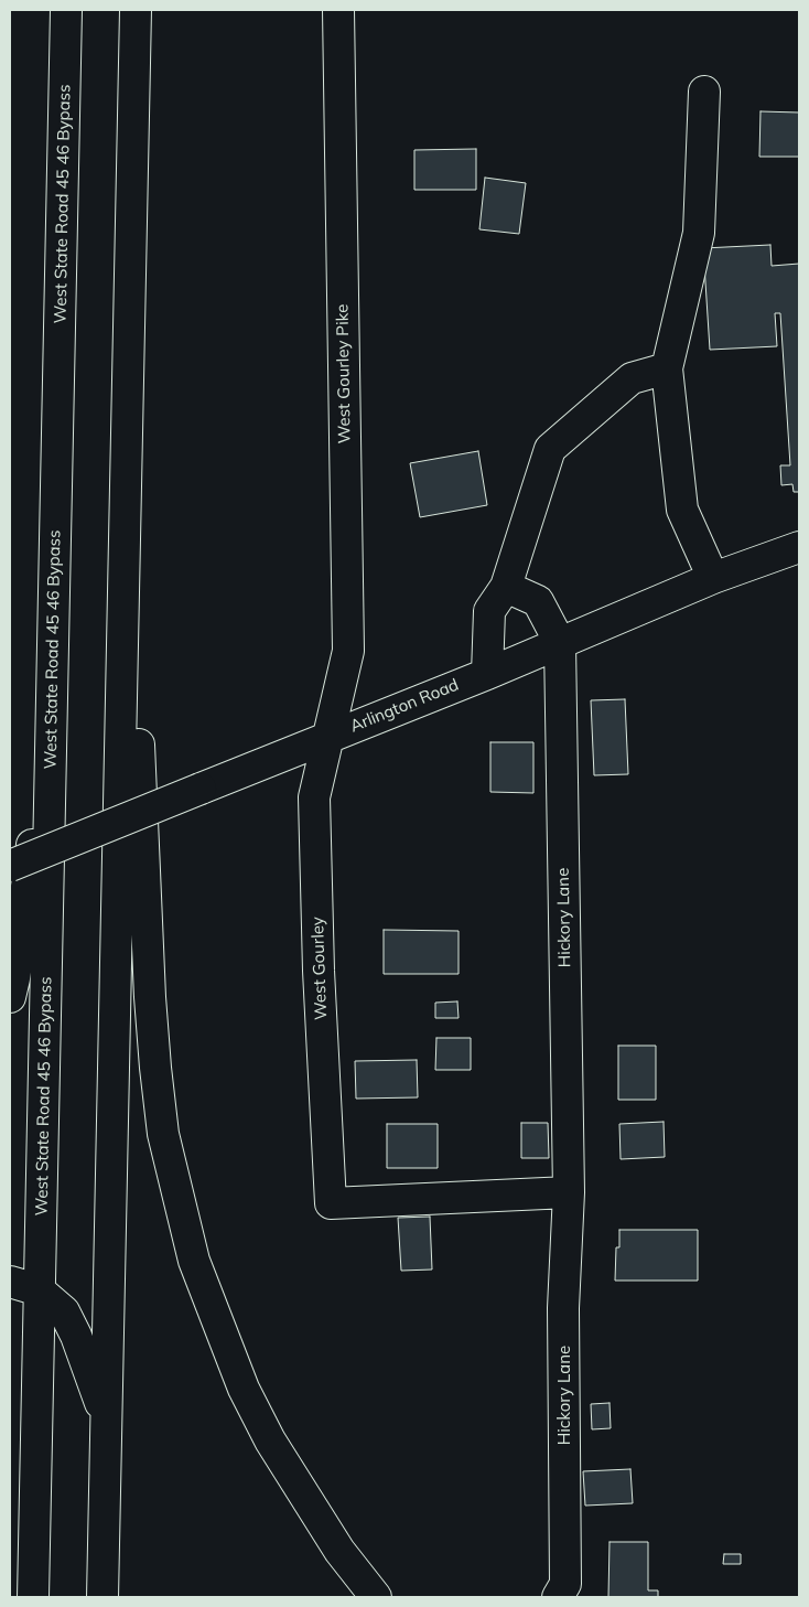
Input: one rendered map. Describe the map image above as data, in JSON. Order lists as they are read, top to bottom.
{
  "streets": {
    "main road": [
      "West State Road 45 46 Bypass",
      "West Gourley Pike",
      "Arlington Road",
      "Hickory Lane",
      "West Gourley"
    ]
  },
  "crossings": [
    ["West Gourley Pike", "Arlington Road"],
    ["West Gourley Pike", "West Gourley"],
    ["Arlington Road", "Hickory Lane"],
    ["Arlington Road", "West Gourley"],
    ["Hickory Lane", "West Gourley"]
  ]
}
